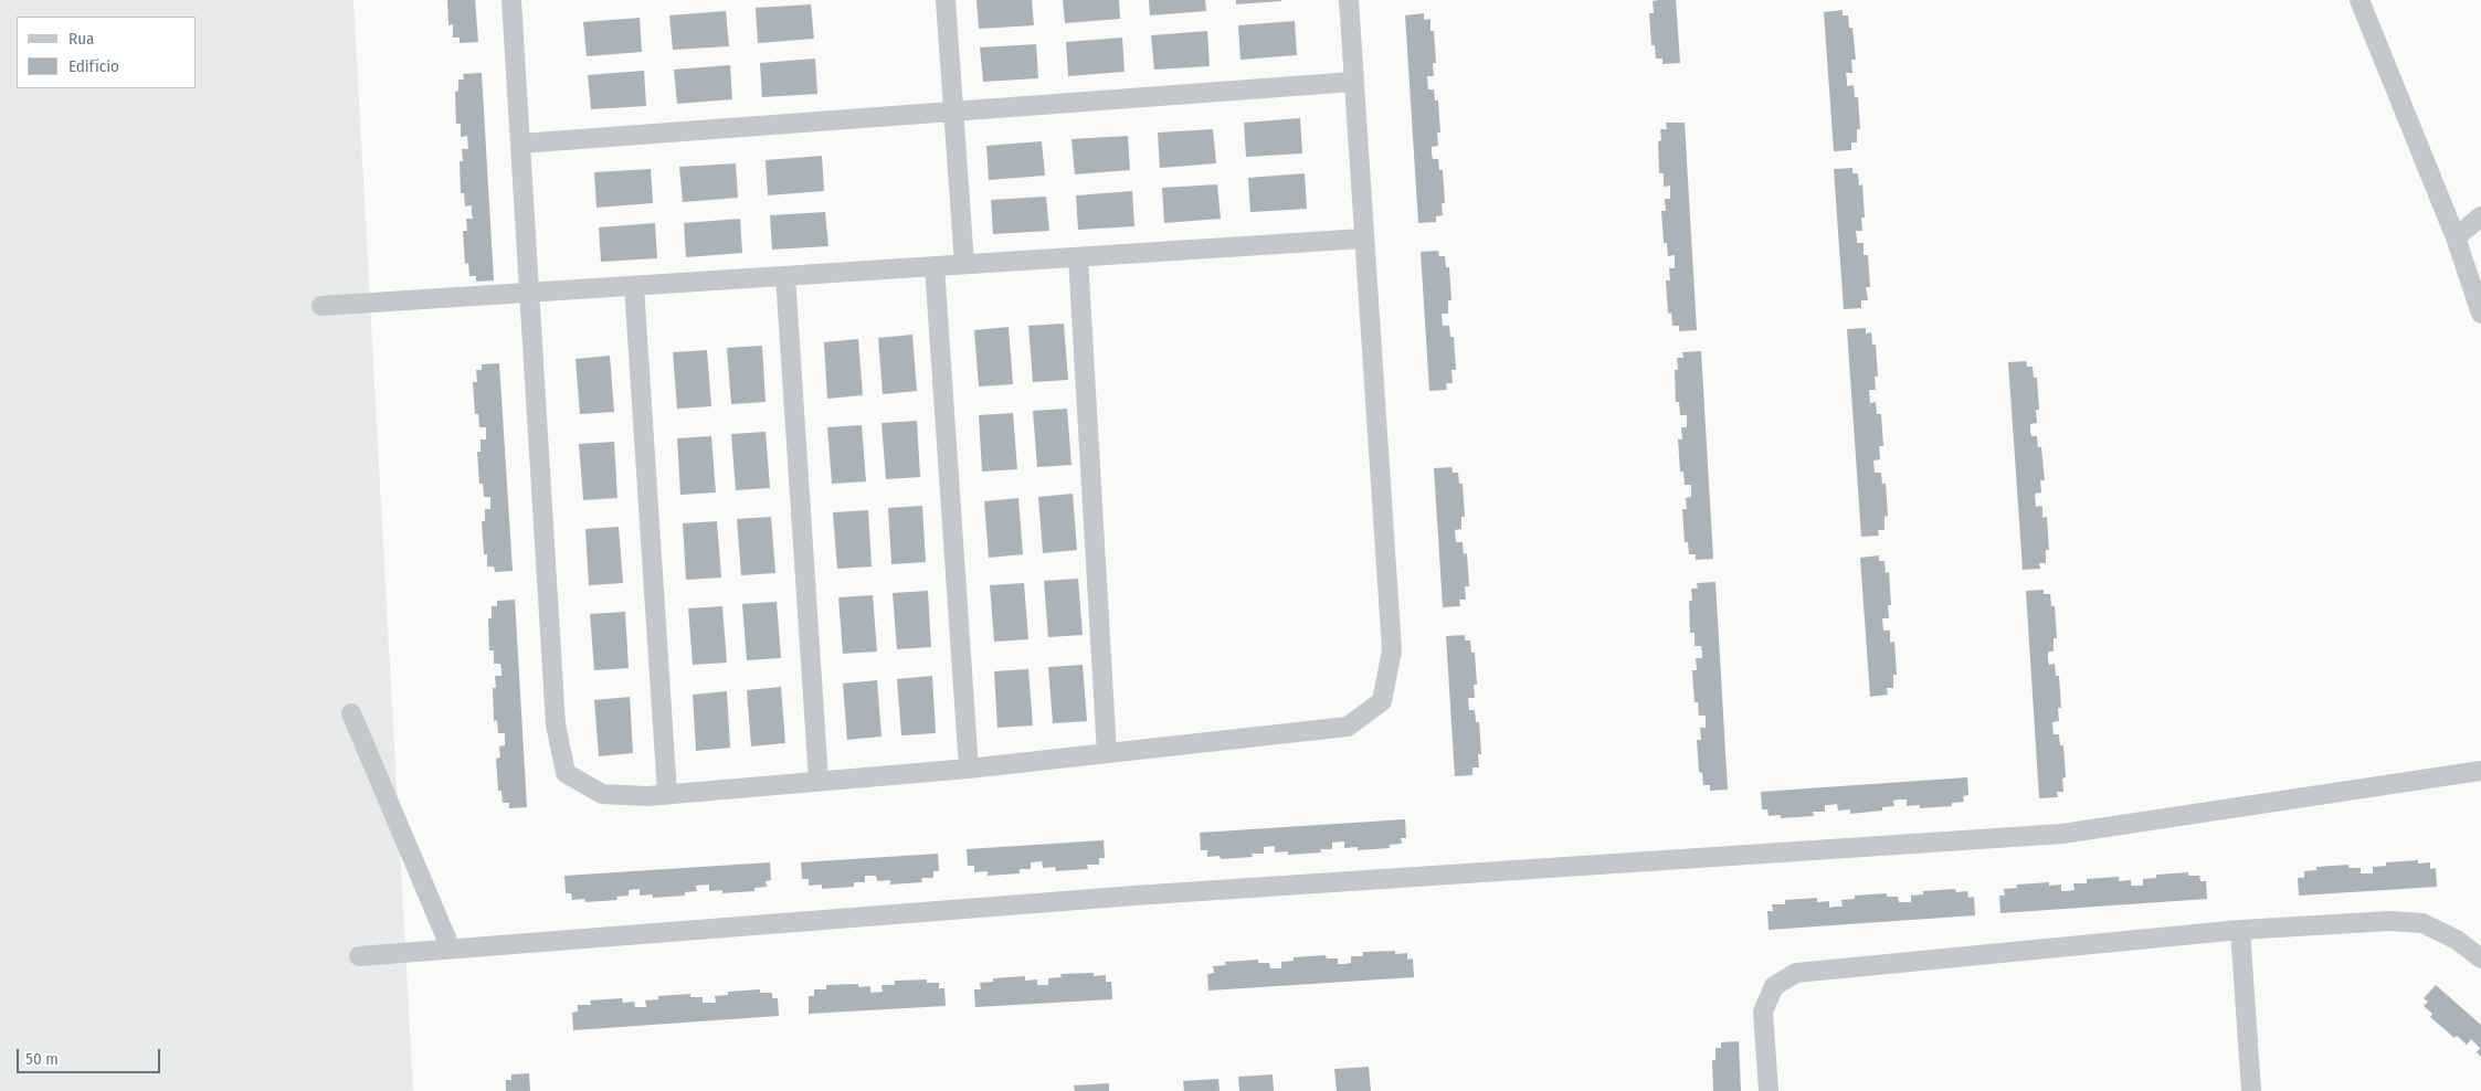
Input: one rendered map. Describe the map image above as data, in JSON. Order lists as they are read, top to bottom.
{
  "legend": ["Rua", "Edifício"],
  "scale_bar": "50 m"
}
